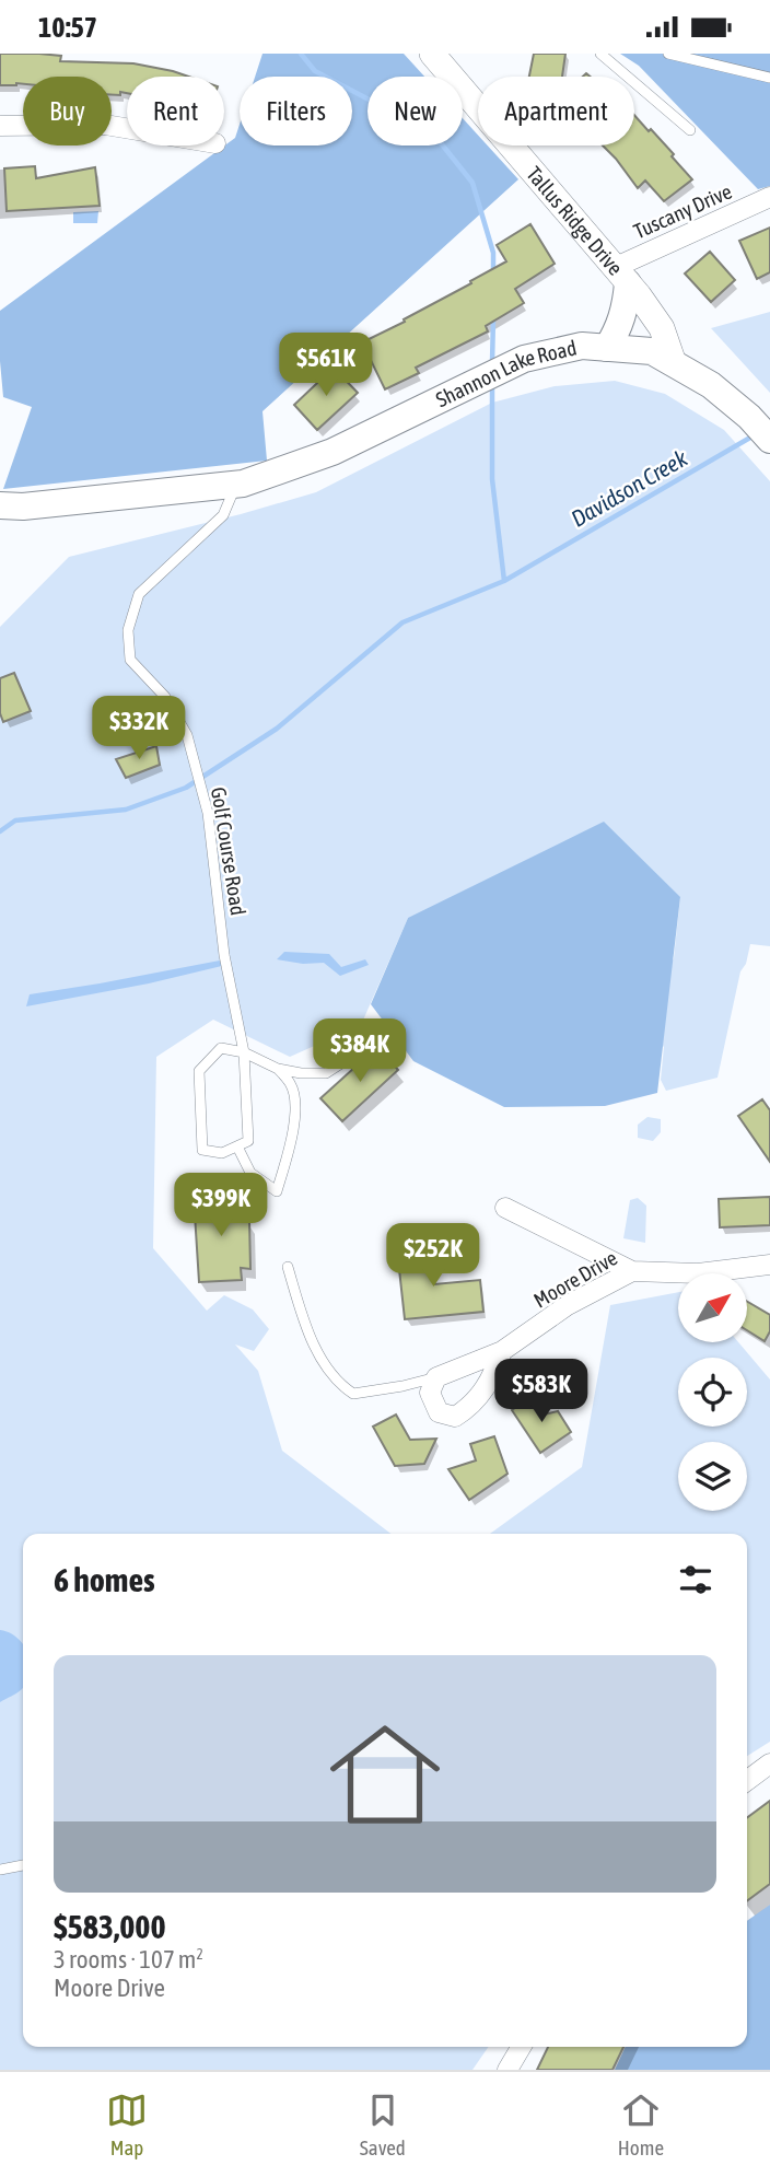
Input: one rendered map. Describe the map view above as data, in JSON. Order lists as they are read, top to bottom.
{
  "streets": {
    "main road": ["Shannon Lake Road"],
    "street": ["Tuscany Drive", "Tallus Ridge Drive", "Moore Drive"],
    "lane": ["Golf Course Road"]
  },
  "crossings": [
    ["Tuscany Drive", "Tallus Ridge Drive"],
    ["Tallus Ridge Drive", "Shannon Lake Road"],
    ["Shannon Lake Road", "Golf Course Road"]
  ],
  "water": ["Davidson Creek"],
  "north": "top right",
  "page": {
    "status": "10:57",
    "chip": [
      "Buy",
      "Rent",
      "Filters",
      "New",
      "Apartment"
    ],
    "price": [
      "$561K",
      "$332K",
      "$384K",
      "$399K",
      "$252K",
      "$583K"
    ],
    "heading": "6 homes",
    "list": [
      {
        "name": "$583,000",
        "note": "3 rooms · 107 m² · Moore Drive"
      }
    ],
    "tabs": ["Map", "Saved", "Home"]
  }
}
